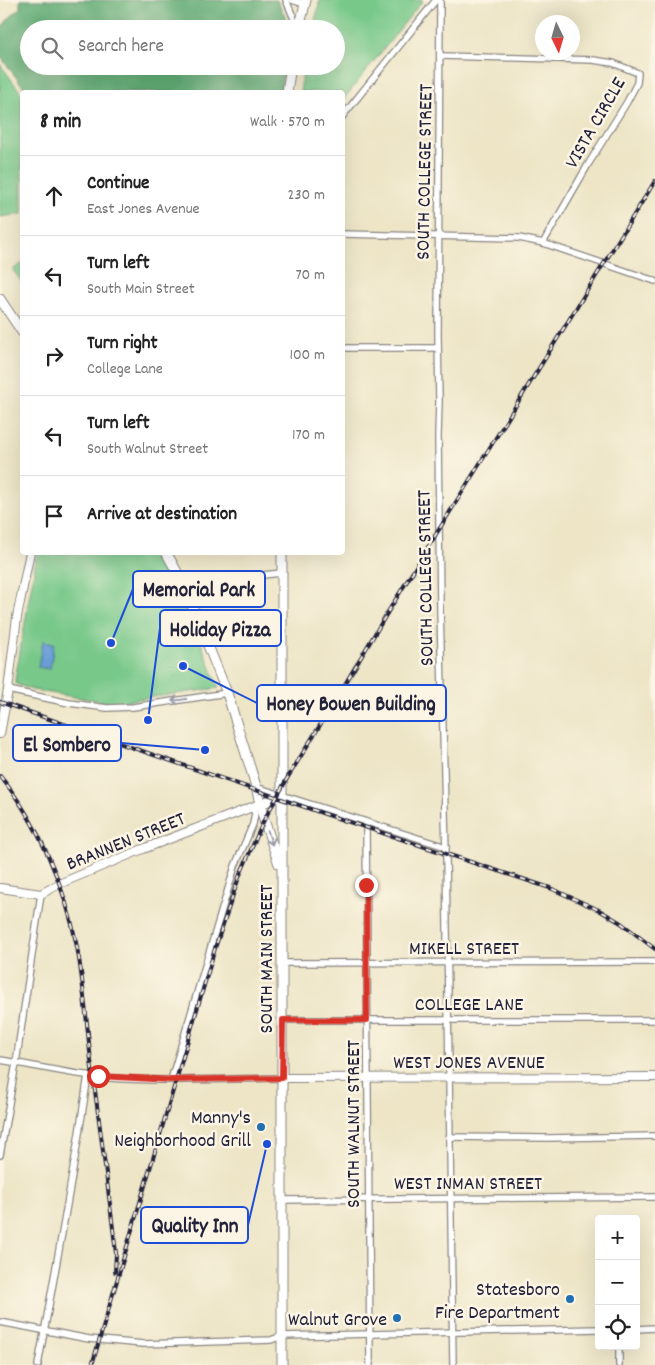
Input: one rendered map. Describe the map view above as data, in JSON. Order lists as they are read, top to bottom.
{
  "streets": {
    "main road": ["SOUTH MAIN STREET"],
    "street": [
      "VISTA CIRCLE",
      "SOUTH COLLEGE STREET",
      "BRANNEN STREET",
      "MIKELL STREET",
      "COLLEGE LANE",
      "WEST JONES AVENUE",
      "SOUTH WALNUT STREET",
      "WEST INMAN STREET"
    ]
  },
  "crossings": [
    ["VISTA CIRCLE", "SOUTH COLLEGE STREET"],
    ["SOUTH COLLEGE STREET", "MIKELL STREET"],
    ["SOUTH COLLEGE STREET", "COLLEGE LANE"],
    ["SOUTH COLLEGE STREET", "WEST JONES AVENUE"],
    ["SOUTH COLLEGE STREET", "WEST INMAN STREET"],
    ["MIKELL STREET", "SOUTH MAIN STREET"],
    ["MIKELL STREET", "SOUTH WALNUT STREET"],
    ["SOUTH MAIN STREET", "COLLEGE LANE"],
    ["SOUTH MAIN STREET", "WEST JONES AVENUE"],
    ["SOUTH MAIN STREET", "WEST INMAN STREET"],
    ["COLLEGE LANE", "SOUTH WALNUT STREET"],
    ["WEST JONES AVENUE", "SOUTH WALNUT STREET"],
    ["SOUTH WALNUT STREET", "WEST INMAN STREET"]
  ],
  "places": [
    "Memorial Park",
    "Honey Bowen Building",
    "Holiday Pizza",
    "El Sombero",
    "Manny's Neighborhood Grill",
    "Quality Inn",
    "Statesboro Fire Department",
    "Walnut Grove"
  ],
  "north": "bottom",
  "page": {
    "search": "Search here",
    "heading": ["8 min", "Walk · 570 m"],
    "list": [
      ["Continue", "East Jones Avenue", "230 m"],
      ["Turn left", "South Main Street", "70 m"],
      ["Turn right", "College Lane", "100 m"],
      ["Turn left", "South Walnut Street", "170 m"],
      "Arrive at destination"
    ],
    "map_buttons": ["+", "−"]
  }
}
